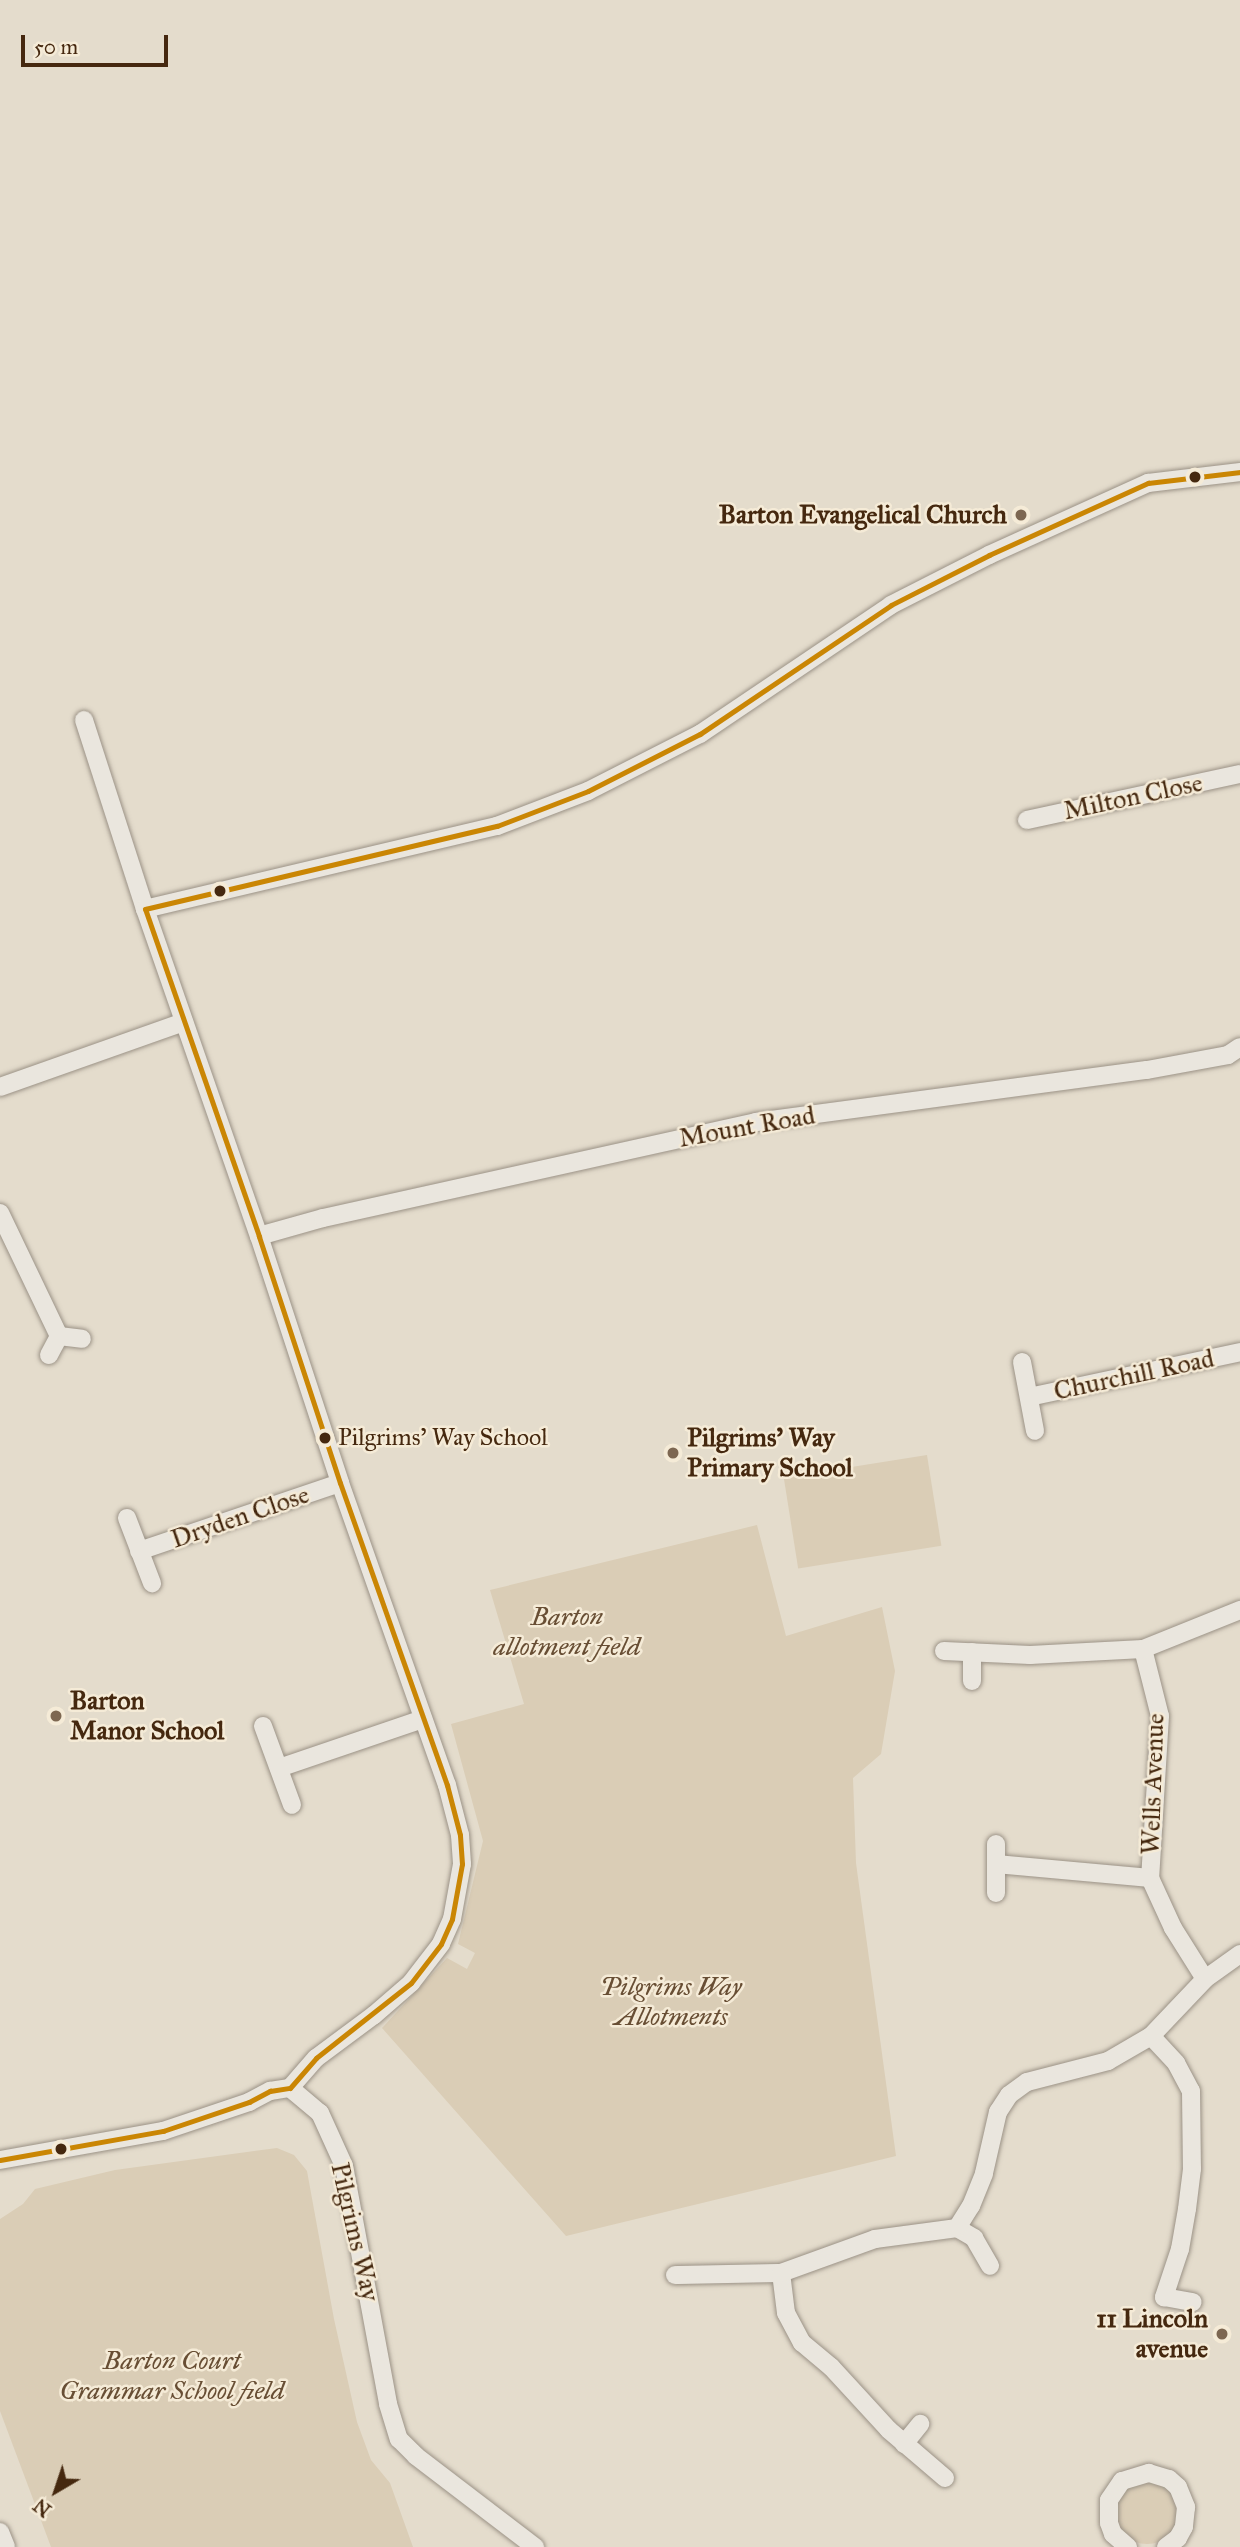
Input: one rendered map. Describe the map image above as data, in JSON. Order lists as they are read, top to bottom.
{
  "streets": {
    "street": [
      "Milton Close",
      "Mount Road",
      "Churchill Road",
      "Dryden Close",
      "Wells Avenue",
      "Pilgrims Way"
    ]
  },
  "parks": ["Barton allotment field", "Pilgrims Way Allotments", "Barton Court Grammar School field"],
  "places": [
    "Barton Evangelical Church",
    "Pilgrims' Way School",
    "Pilgrims' Way Primary School",
    "Barton Manor School",
    "11 Lincoln avenue"
  ],
  "scale_bar": "50 m",
  "north": "bottom left"
}
